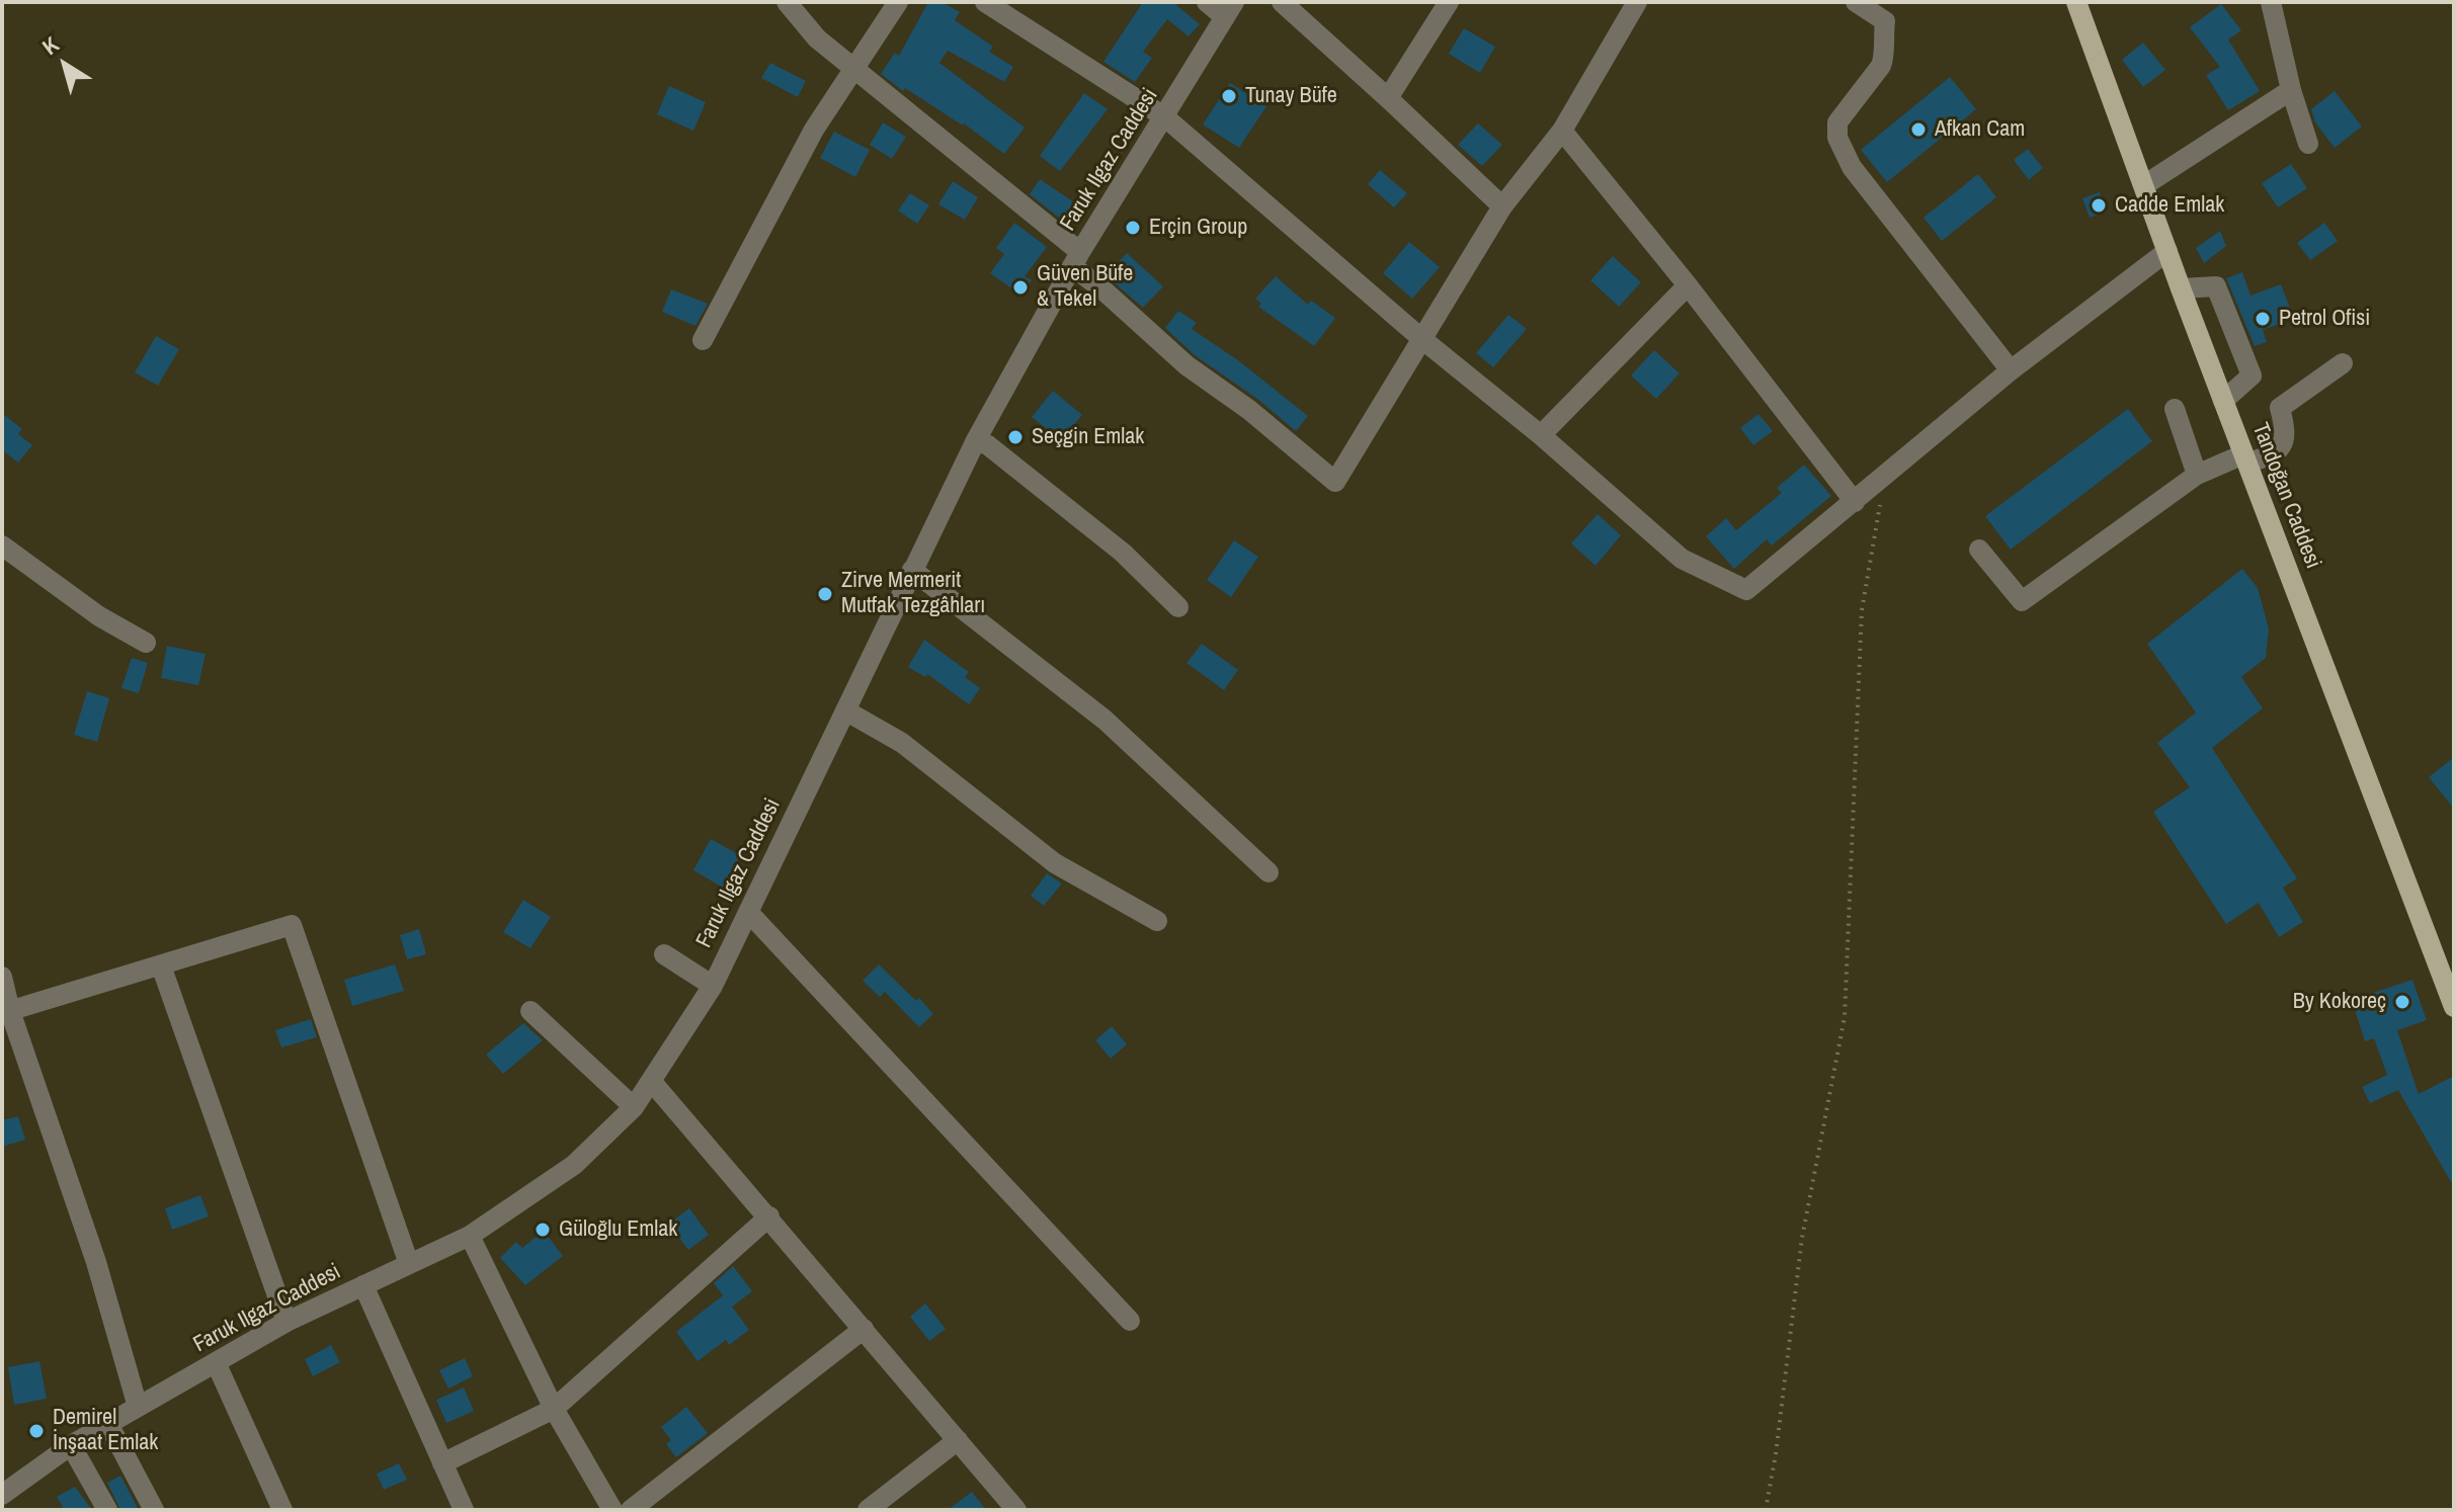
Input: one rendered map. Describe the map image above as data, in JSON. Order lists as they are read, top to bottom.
{
  "streets": {
    "main road": ["Tandoğan Caddesi"],
    "street": ["Faruk Ilgaz Caddesi"]
  },
  "places": [
    "Tunay Büfe",
    "Afkan Cam",
    "Cadde Emlak",
    "Erçin Group",
    "Güven Büfe & Tekel",
    "Petrol Ofisi",
    "Seçgin Emlak",
    "Zirve Mermerit Mutfak Tezgâhları",
    "By Kokoreç",
    "Güloğlu Emlak",
    "Demirel İnşaat Emlak"
  ],
  "north": "top left"
}
